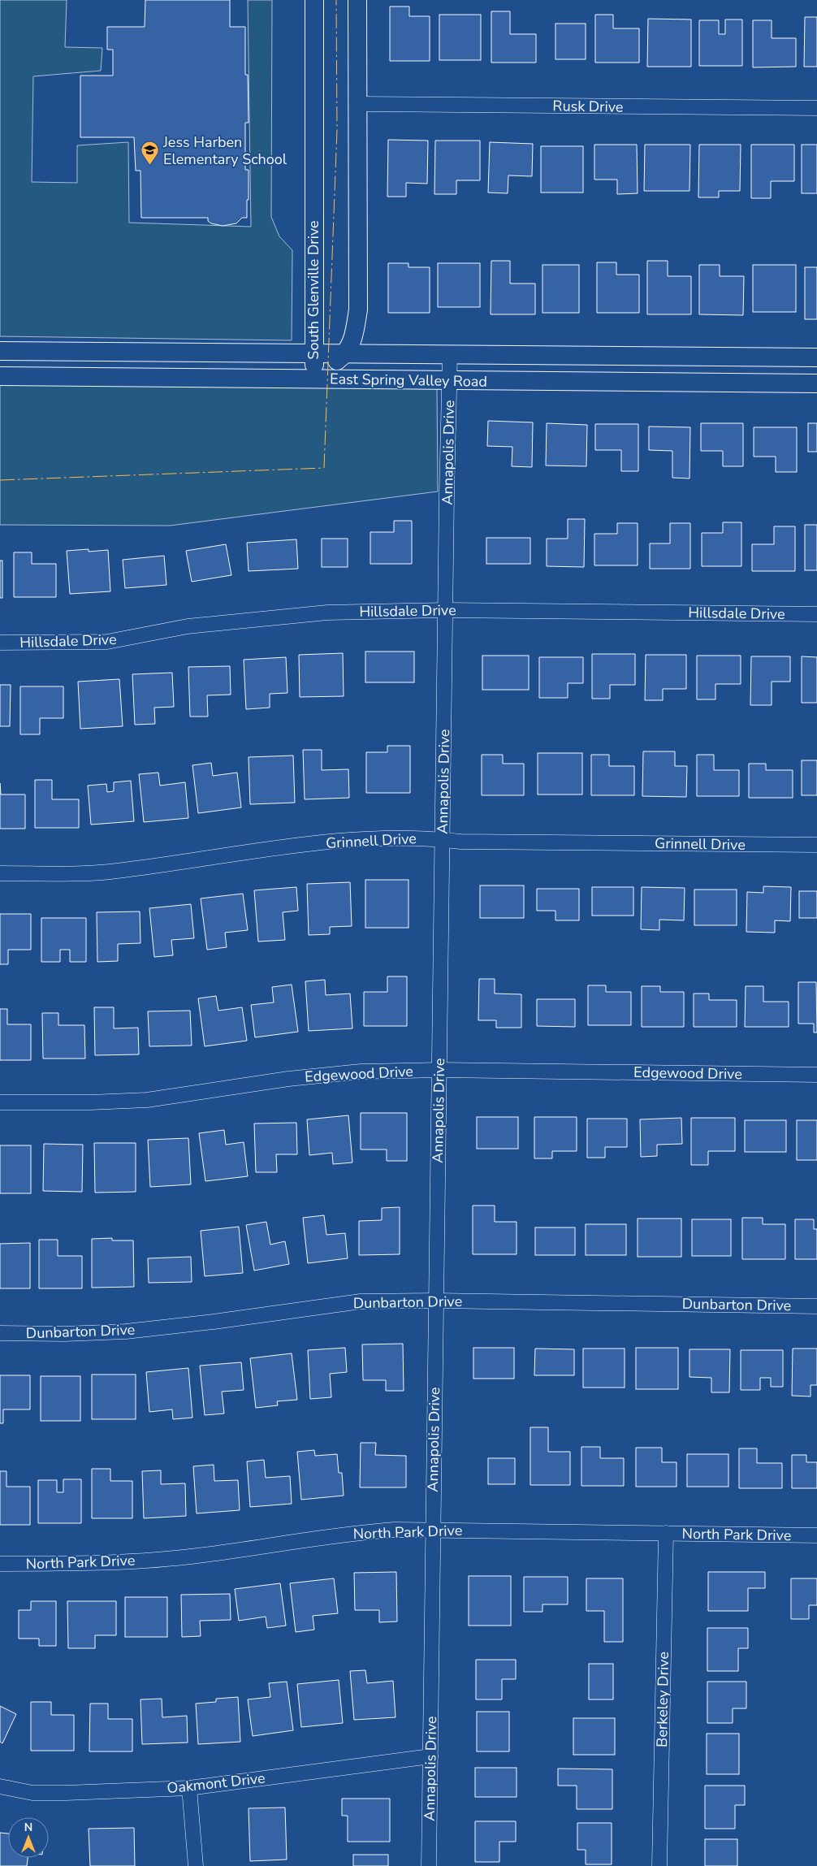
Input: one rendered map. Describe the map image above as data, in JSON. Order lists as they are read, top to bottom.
{
  "streets": {
    "street": [
      "Rusk Drive",
      "South Glenville Drive",
      "East Spring Valley Road",
      "Annapolis Drive",
      "Hillsdale Drive",
      "Grinnell Drive",
      "Edgewood Drive",
      "Dunbarton Drive",
      "North Park Drive",
      "Berkeley Drive",
      "Oakmont Drive"
    ]
  },
  "crossings": [
    ["South Glenville Drive", "East Spring Valley Road"],
    ["East Spring Valley Road", "Annapolis Drive"],
    ["Annapolis Drive", "Hillsdale Drive"],
    ["Annapolis Drive", "Grinnell Drive"],
    ["Annapolis Drive", "Edgewood Drive"],
    ["Annapolis Drive", "Dunbarton Drive"],
    ["Annapolis Drive", "North Park Drive"],
    ["Annapolis Drive", "Oakmont Drive"],
    ["North Park Drive", "Berkeley Drive"]
  ],
  "places": {
    "school or university": ["Jess Harben Elementary School"]
  },
  "north": "top"
}
